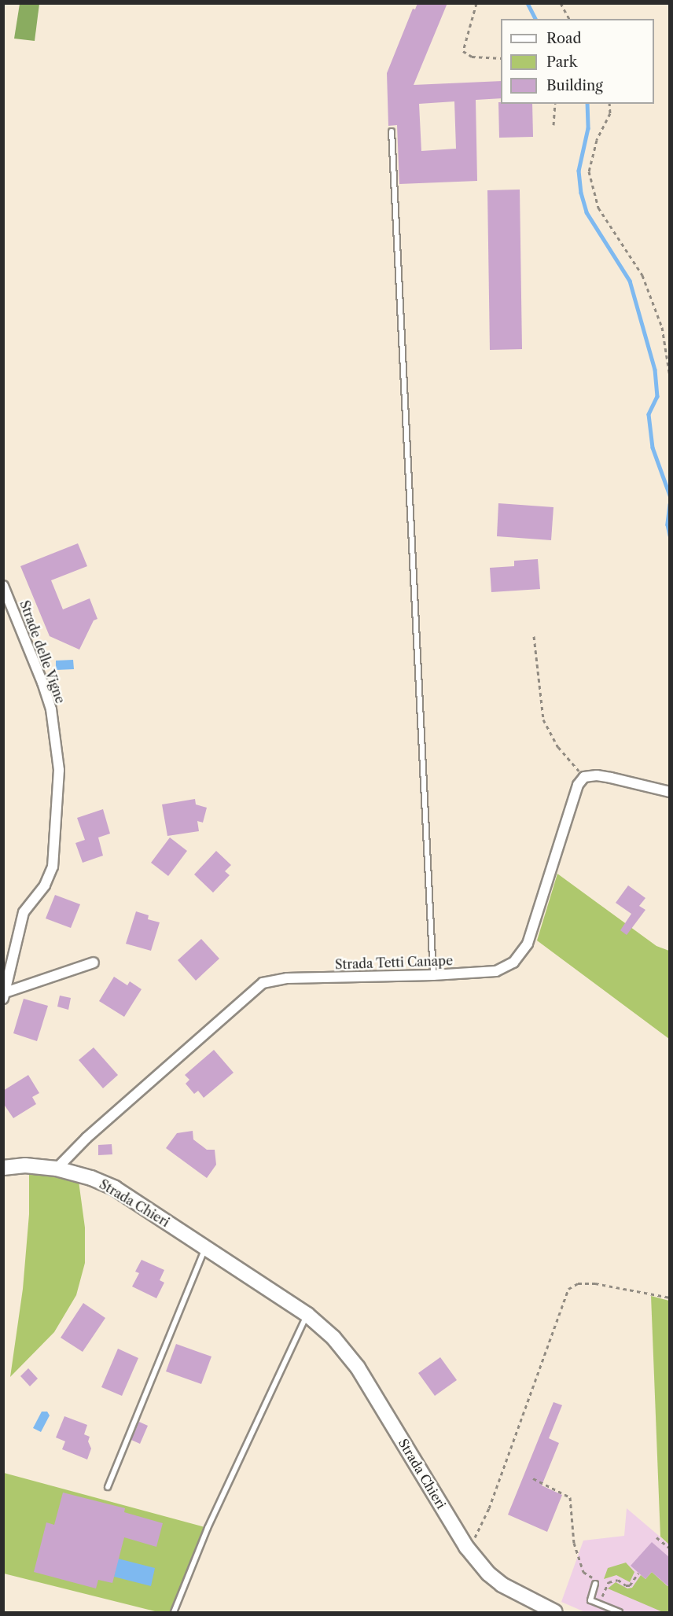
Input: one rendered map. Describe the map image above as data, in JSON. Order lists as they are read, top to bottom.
{
  "streets": {
    "main road": ["Strada Chieri"],
    "street": ["Strade delle Vigne", "Strada Tetti Canape"]
  },
  "crossings": [
    ["Strada Tetti Canape", "Strada Chieri"]
  ],
  "legend": ["Road", "Park", "Building"]
}
